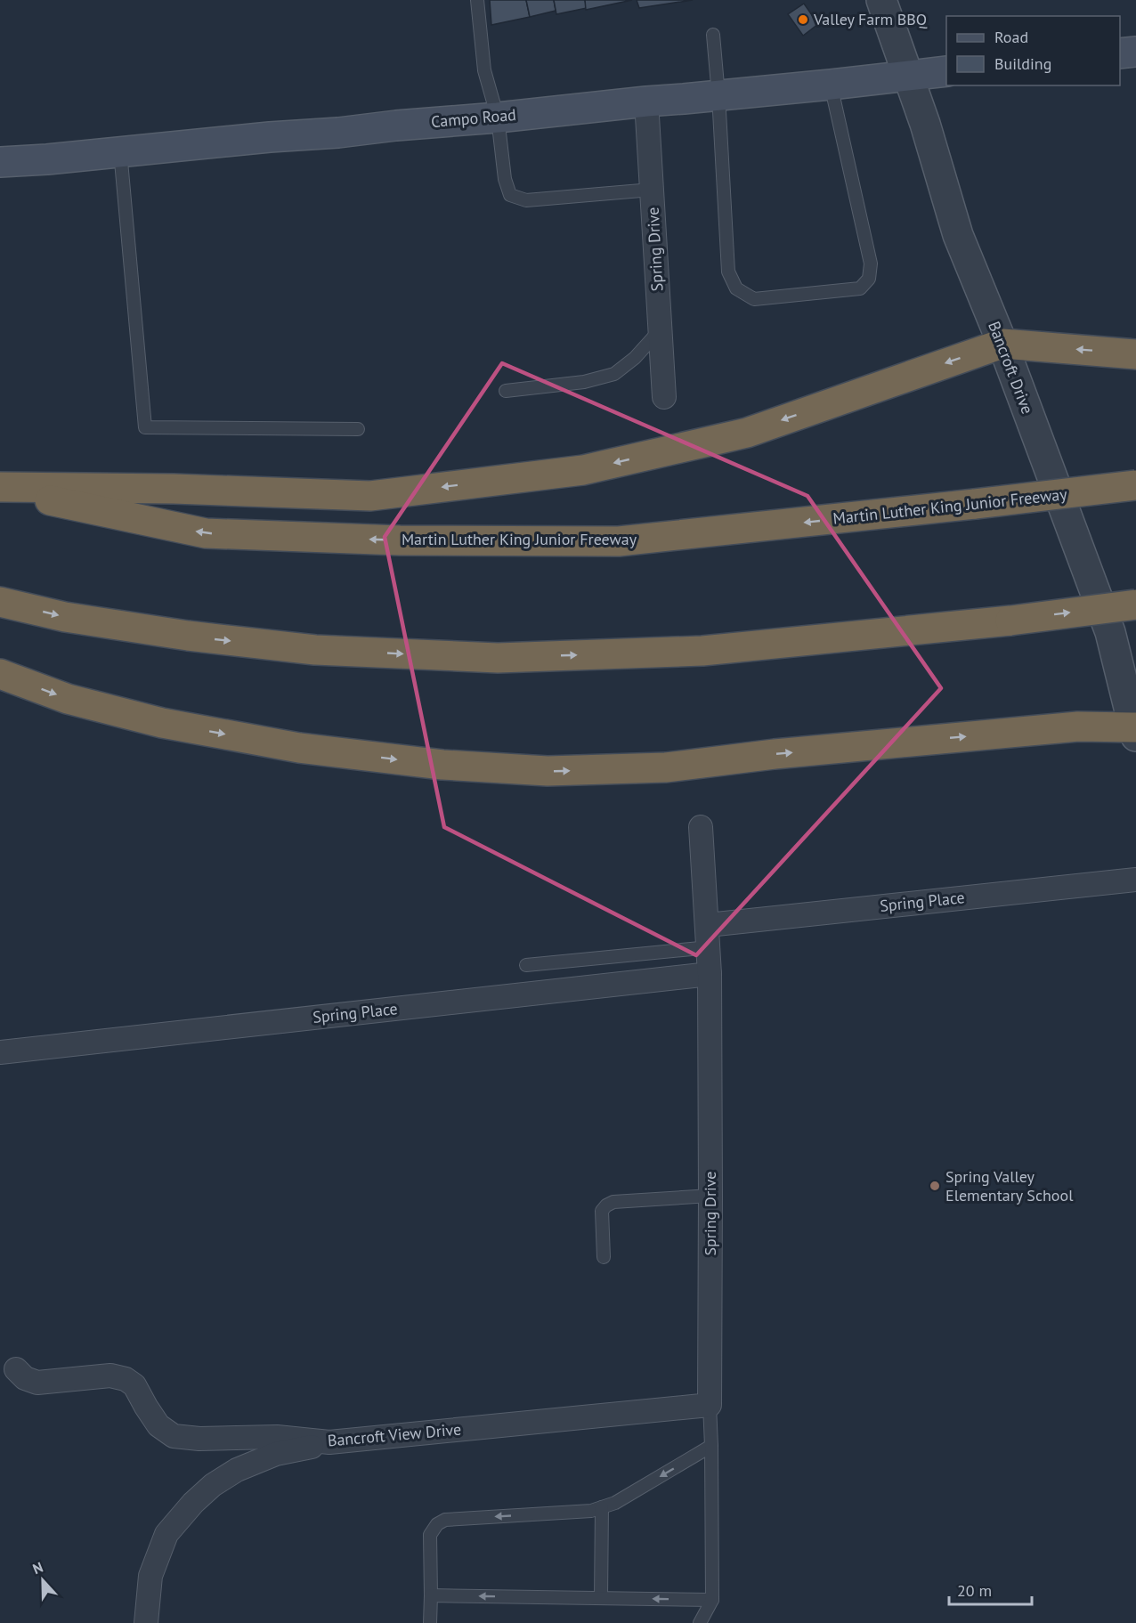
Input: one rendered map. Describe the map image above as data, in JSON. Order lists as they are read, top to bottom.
{
  "streets": {
    "highway": ["Martin Luther King Junior Freeway"],
    "main road": ["Campo Road"],
    "street": [
      "Spring Drive",
      "Bancroft Drive",
      "Spring Place",
      "Bancroft View Drive"
    ]
  },
  "crossings": [
    ["Campo Road", "Spring Drive"],
    ["Campo Road", "Bancroft Drive"],
    ["Spring Drive", "Spring Place"],
    ["Spring Drive", "Bancroft View Drive"]
  ],
  "places": ["Valley Farm BBQ", "Spring Valley Elementary School"],
  "legend": ["Road", "Building"],
  "scale_bar": "20 m",
  "north": "top"
}
